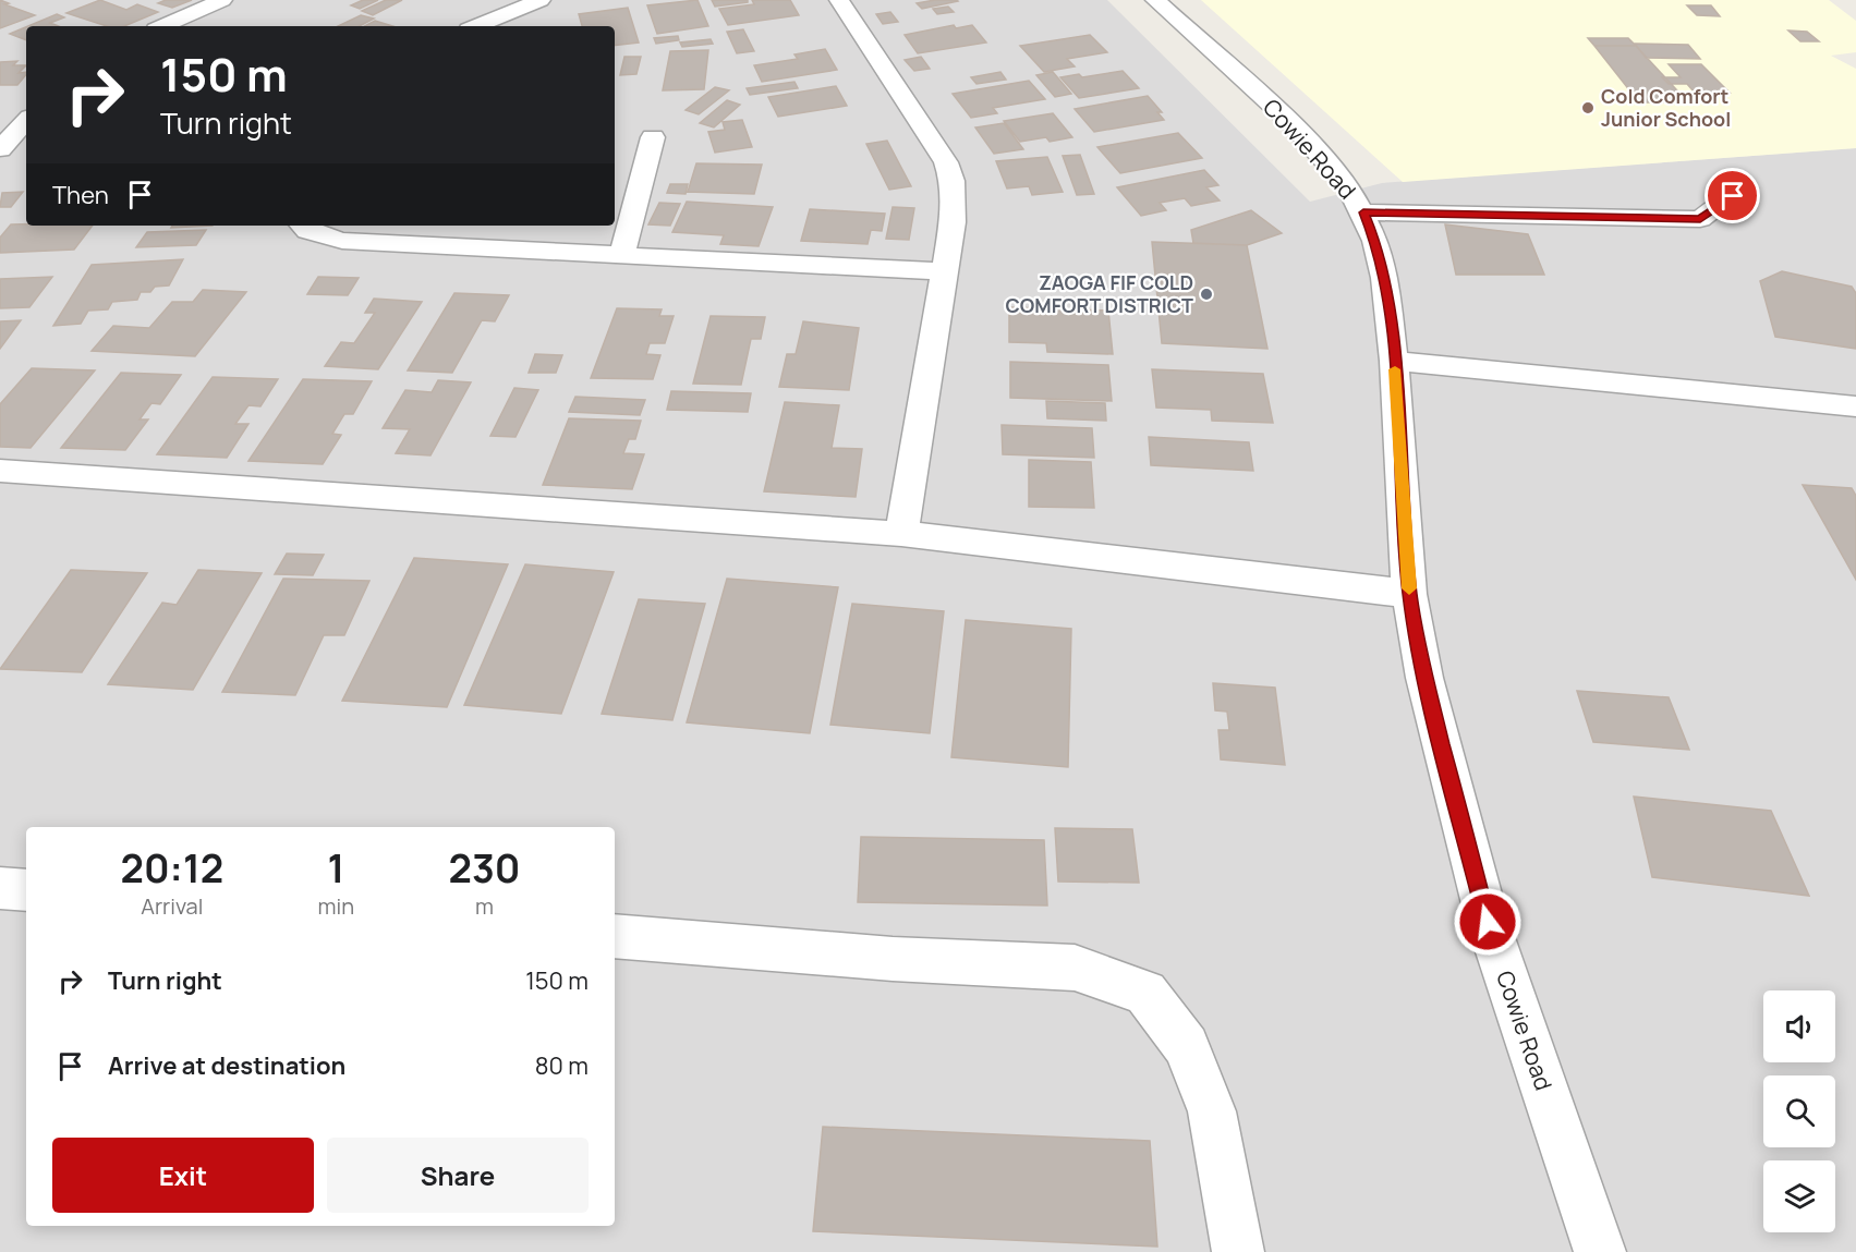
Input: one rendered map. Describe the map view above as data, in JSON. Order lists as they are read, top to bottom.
{
  "streets": {
    "street": ["Cowie Road"]
  },
  "places": ["Cold Comfort Junior School", "ZAOGA FIF COLD COMFORT DISTRICT"],
  "page": {
    "turn": ["150 m", "Turn right"],
    "then": "Then",
    "eta": [
      "20:12",
      "Arrival",
      "1",
      "min",
      "230",
      "m"
    ],
    "list": [
      {
        "name": "Turn right",
        "value": "150 m"
      },
      {
        "name": "Arrive at destination",
        "value": "80 m"
      }
    ],
    "buttons": ["Exit", "Share"]
  }
}
